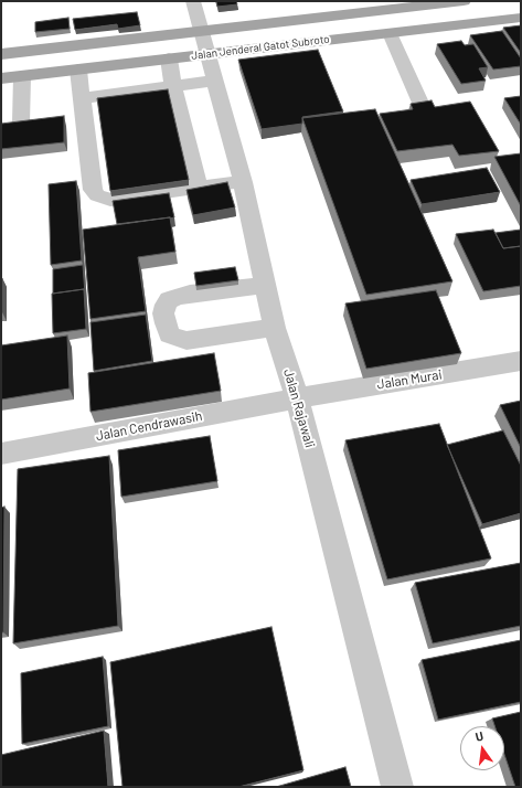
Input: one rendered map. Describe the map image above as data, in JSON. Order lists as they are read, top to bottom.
{
  "streets": {
    "main road": ["Jalan Jenderal Gatot Subroto"],
    "street": ["Jalan Murai", "Jalan Rajawali", "Jalan Cendrawasih"]
  },
  "crossings": [
    ["Jalan Jenderal Gatot Subroto", "Jalan Rajawali"],
    ["Jalan Murai", "Jalan Rajawali"],
    ["Jalan Murai", "Jalan Cendrawasih"],
    ["Jalan Rajawali", "Jalan Cendrawasih"]
  ],
  "north": "top"
}
